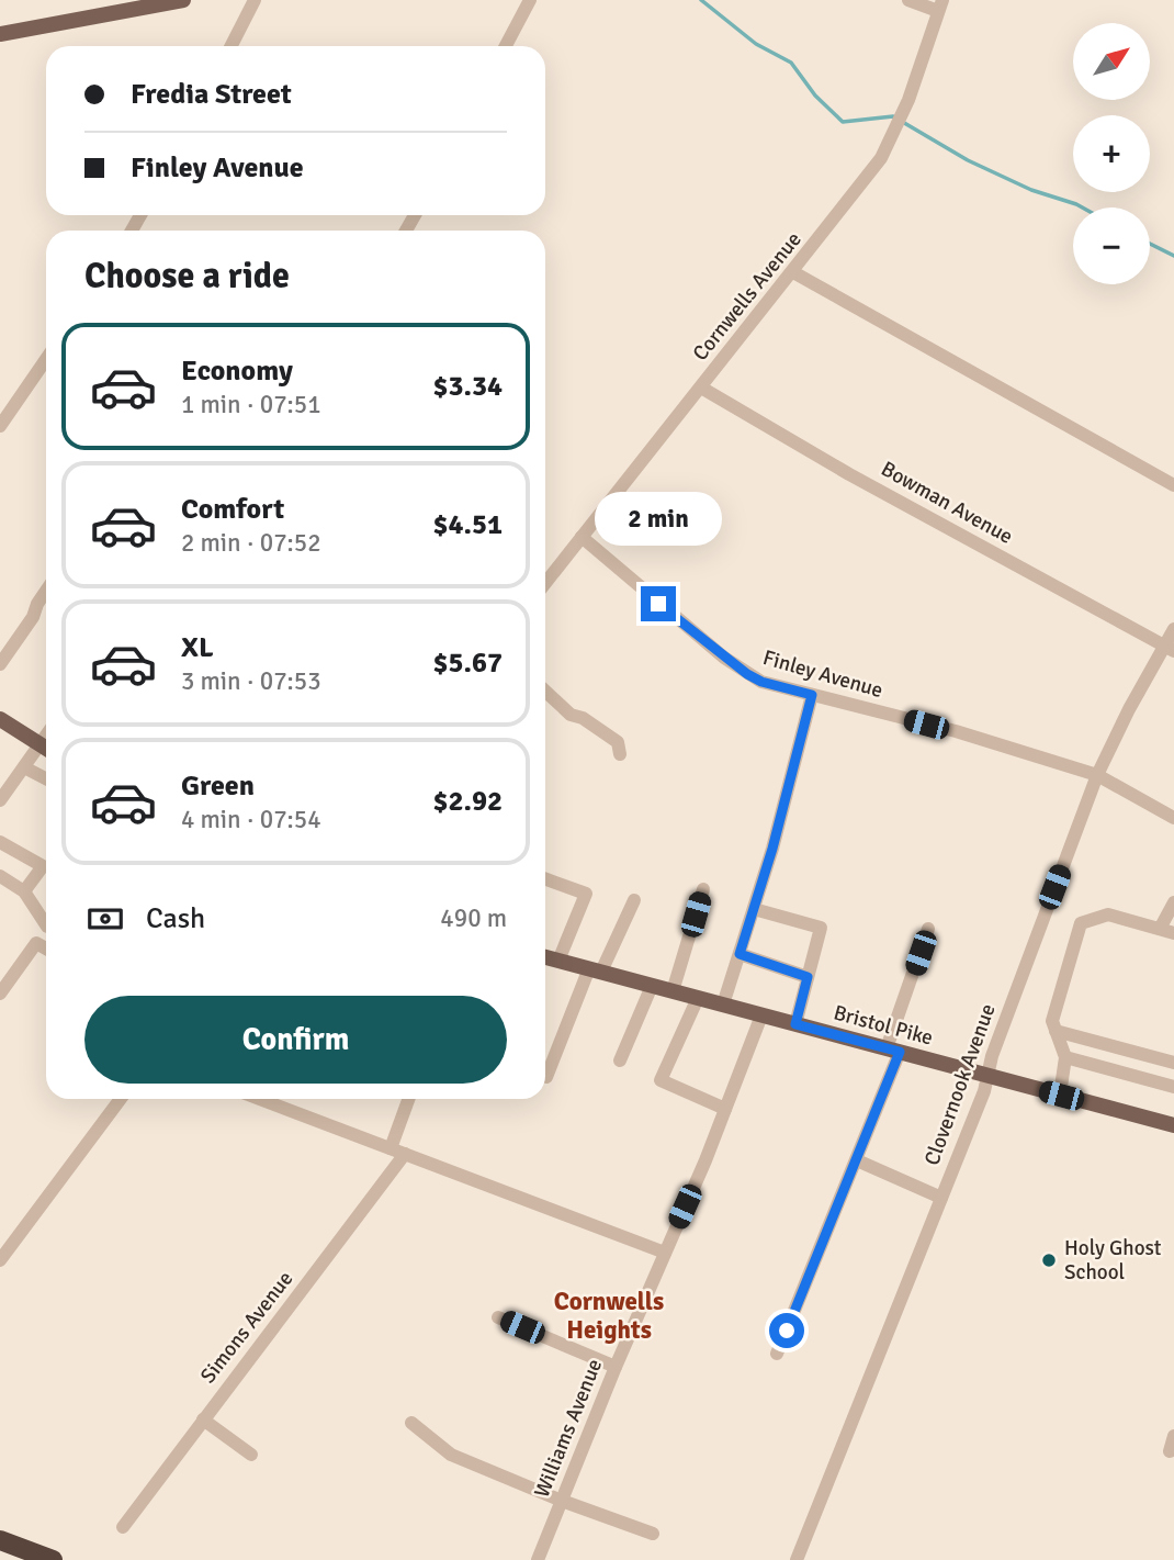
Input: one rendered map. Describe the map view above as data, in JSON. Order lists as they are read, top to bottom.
{
  "streets": {
    "main road": ["Bristol Pike"],
    "street": [
      "Cornwells Avenue",
      "Bowman Avenue",
      "Finley Avenue",
      "Clovernook Avenue",
      "Simons Avenue",
      "Williams Avenue"
    ]
  },
  "crossings": [
    ["Cornwells Avenue", "Bowman Avenue"],
    ["Cornwells Avenue", "Finley Avenue"],
    ["Bowman Avenue", "Clovernook Avenue"],
    ["Finley Avenue", "Clovernook Avenue"],
    ["Bristol Pike", "Clovernook Avenue"],
    ["Bristol Pike", "Williams Avenue"]
  ],
  "districts": ["Cornwells Heights"],
  "places": ["Holy Ghost School"],
  "north": "top right",
  "page": {
    "map_buttons": ["+", "−"],
    "banner": ["Fredia Street", "Finley Avenue"],
    "heading": "Choose a ride",
    "list": [
      {
        "name": "Economy",
        "note": "1 min · 07:51",
        "value": "$3.34"
      },
      {
        "name": "Comfort",
        "note": "2 min · 07:52",
        "value": "$4.51"
      },
      {
        "name": "XL",
        "note": "3 min · 07:53",
        "value": "$5.67"
      },
      {
        "name": "Green",
        "note": "4 min · 07:54",
        "value": "$2.92"
      }
    ],
    "bubble": "2 min",
    "pay": ["Cash", "490 m"],
    "buttons": "Confirm"
  }
}
